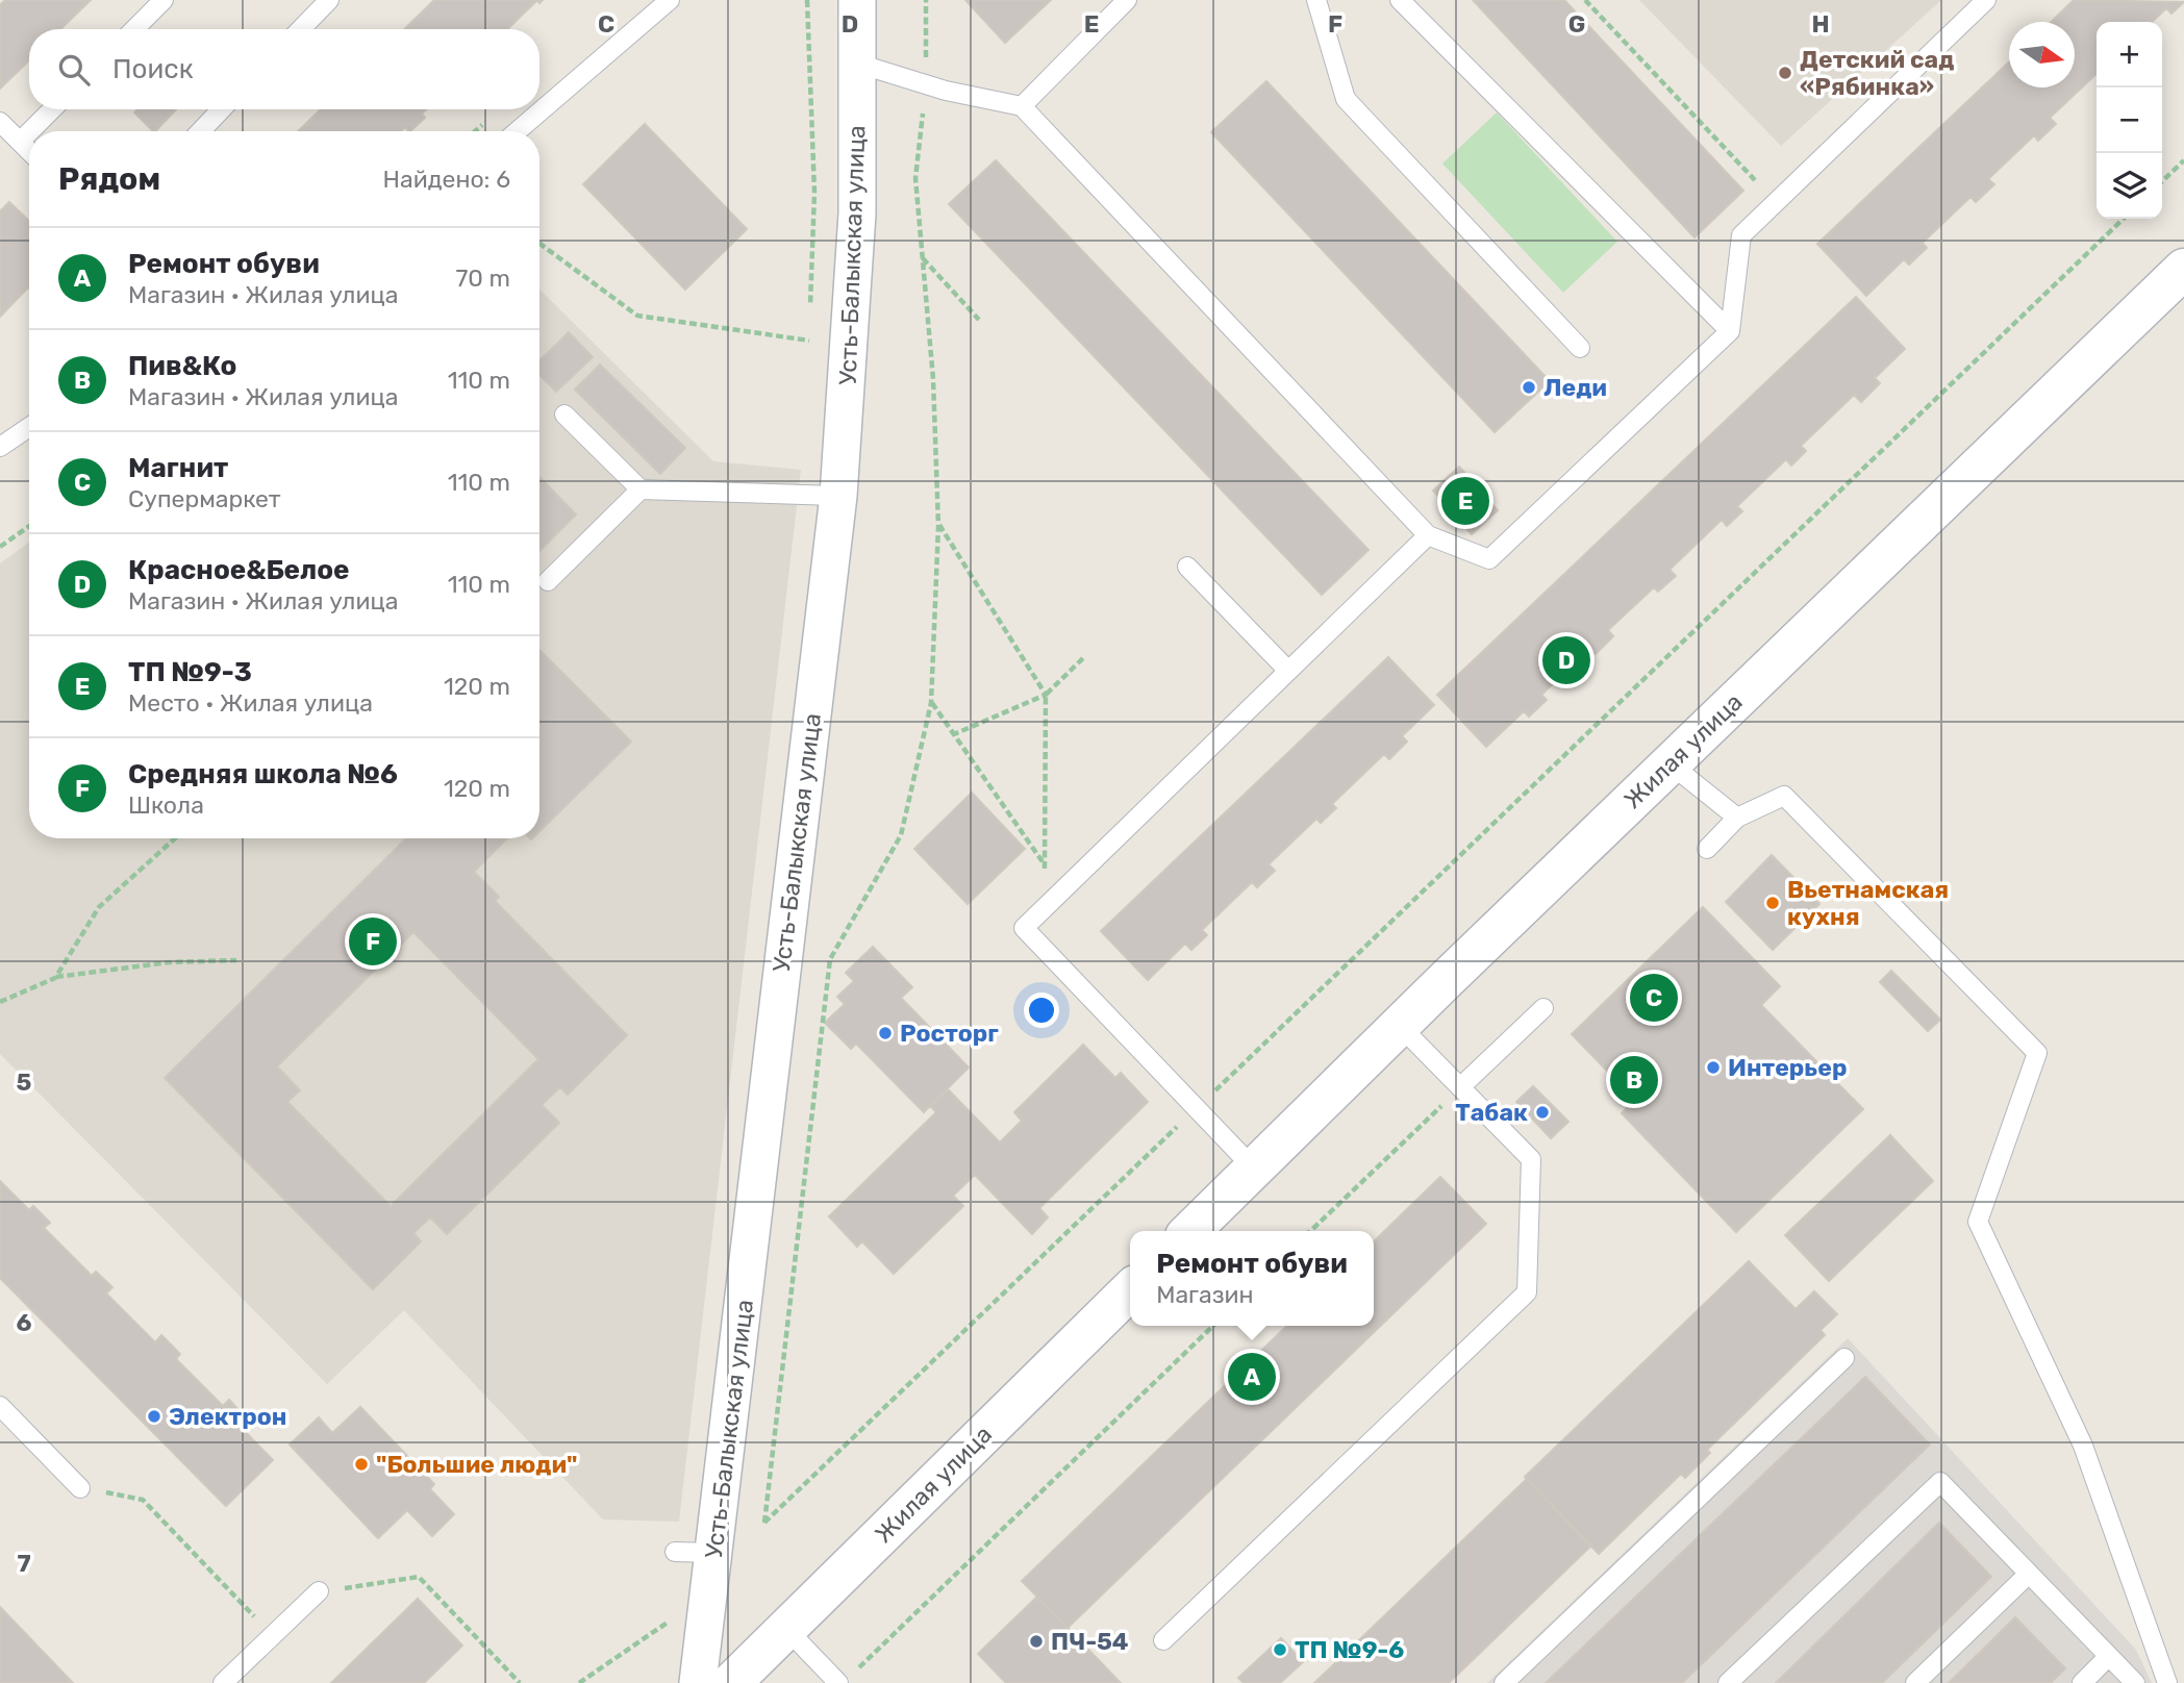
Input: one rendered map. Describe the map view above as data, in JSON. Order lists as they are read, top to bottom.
{
  "streets": {
    "main road": ["Жилая улица"],
    "street": ["Усть-Балыкская улица"]
  },
  "places": [
    "Детский сад «Рябинка»",
    "Леди",
    "Вьетнамская кухня",
    "Росторг",
    "Интерьер",
    "Табак",
    "Электрон",
    "\"Большие люди\"",
    "ПЧ-54",
    "ТП №9-6"
  ],
  "north": "right",
  "page": {
    "map_buttons": ["+", "−"],
    "search": "Поиск",
    "heading": ["Рядом", "Найдено: 6"],
    "list": [
      {
        "mark": "A",
        "name": "Ремонт обуви",
        "note": "Магазин · Жилая улица",
        "value": "70 m"
      },
      {
        "mark": "B",
        "name": "Пив&Ко",
        "note": "Магазин · Жилая улица",
        "value": "110 m"
      },
      {
        "mark": "C",
        "name": "Магнит",
        "note": "Супермаркет",
        "value": "110 m"
      },
      {
        "mark": "D",
        "name": "Красное&Белое",
        "note": "Магазин · Жилая улица",
        "value": "110 m"
      },
      {
        "mark": "E",
        "name": "ТП №9-3",
        "note": "Место · Жилая улица",
        "value": "120 m"
      },
      {
        "mark": "F",
        "name": "Средняя школа №6",
        "note": "Школа",
        "value": "120 m"
      }
    ],
    "pins": [
      "E",
      "D",
      "F",
      "C",
      "B",
      "A"
    ],
    "popup": ["Ремонт обуви", "Магазин"]
  },
  "grid": {
    "columns": [
      "C",
      "D",
      "E",
      "F",
      "G",
      "H"
    ],
    "rows": ["5", "6", "7"]
  }
}
